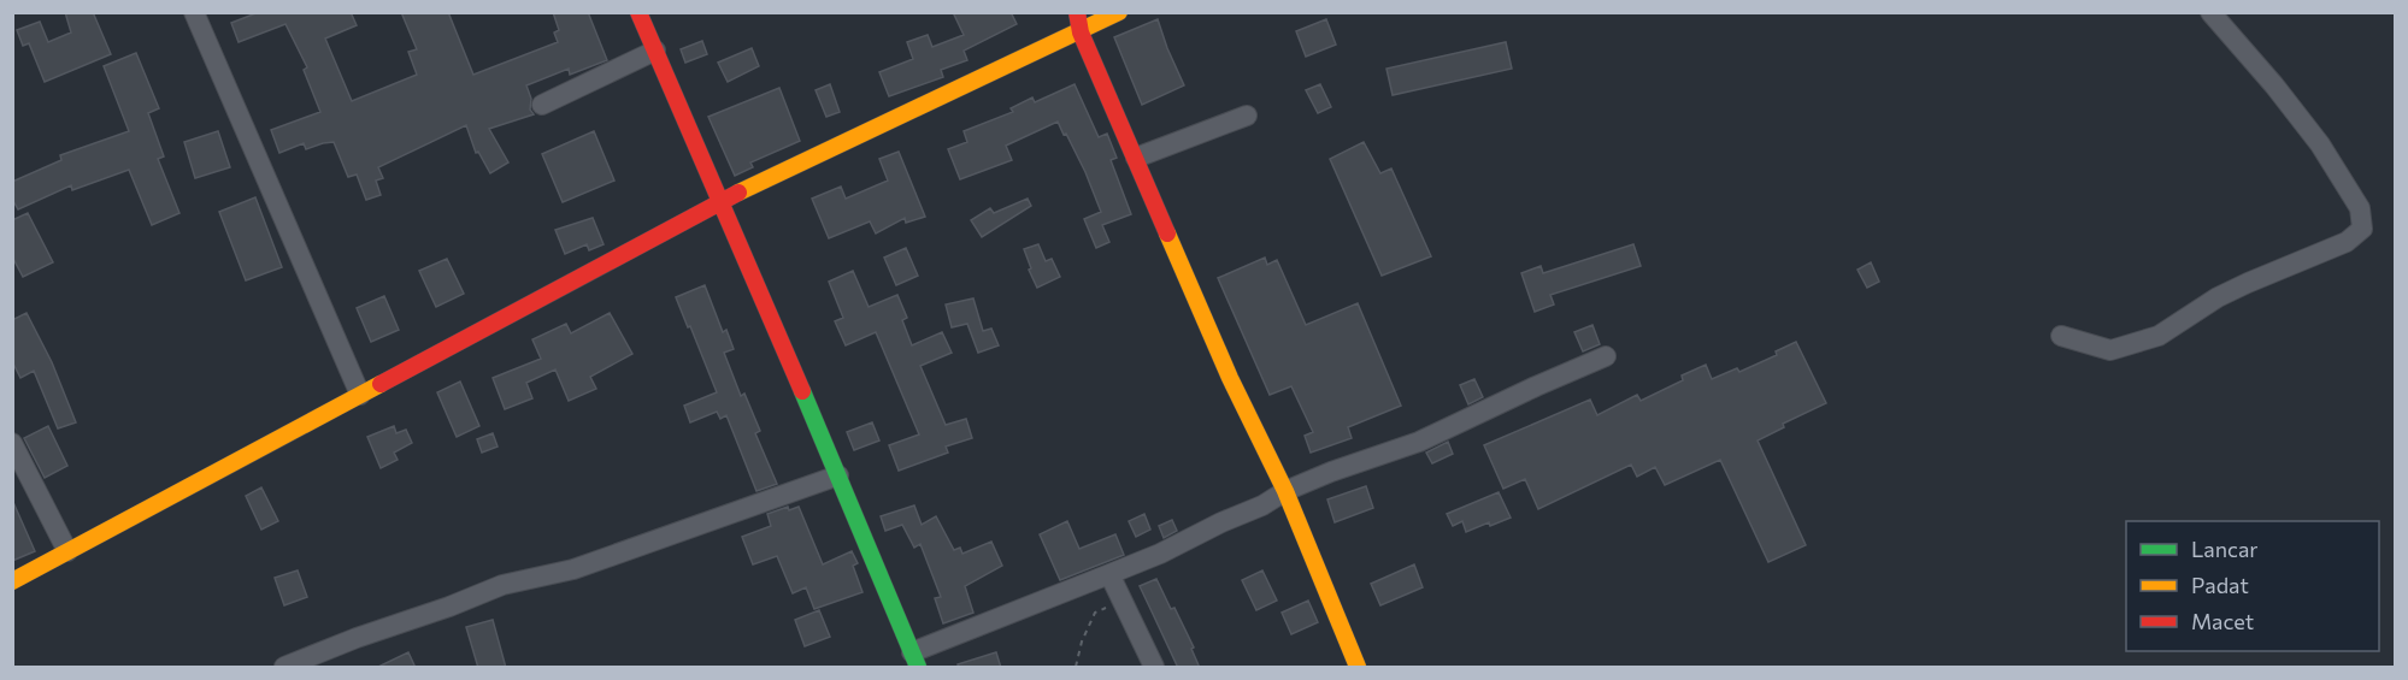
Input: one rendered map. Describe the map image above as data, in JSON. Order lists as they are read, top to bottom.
{
  "legend": ["Lancar", "Padat", "Macet"]
}
